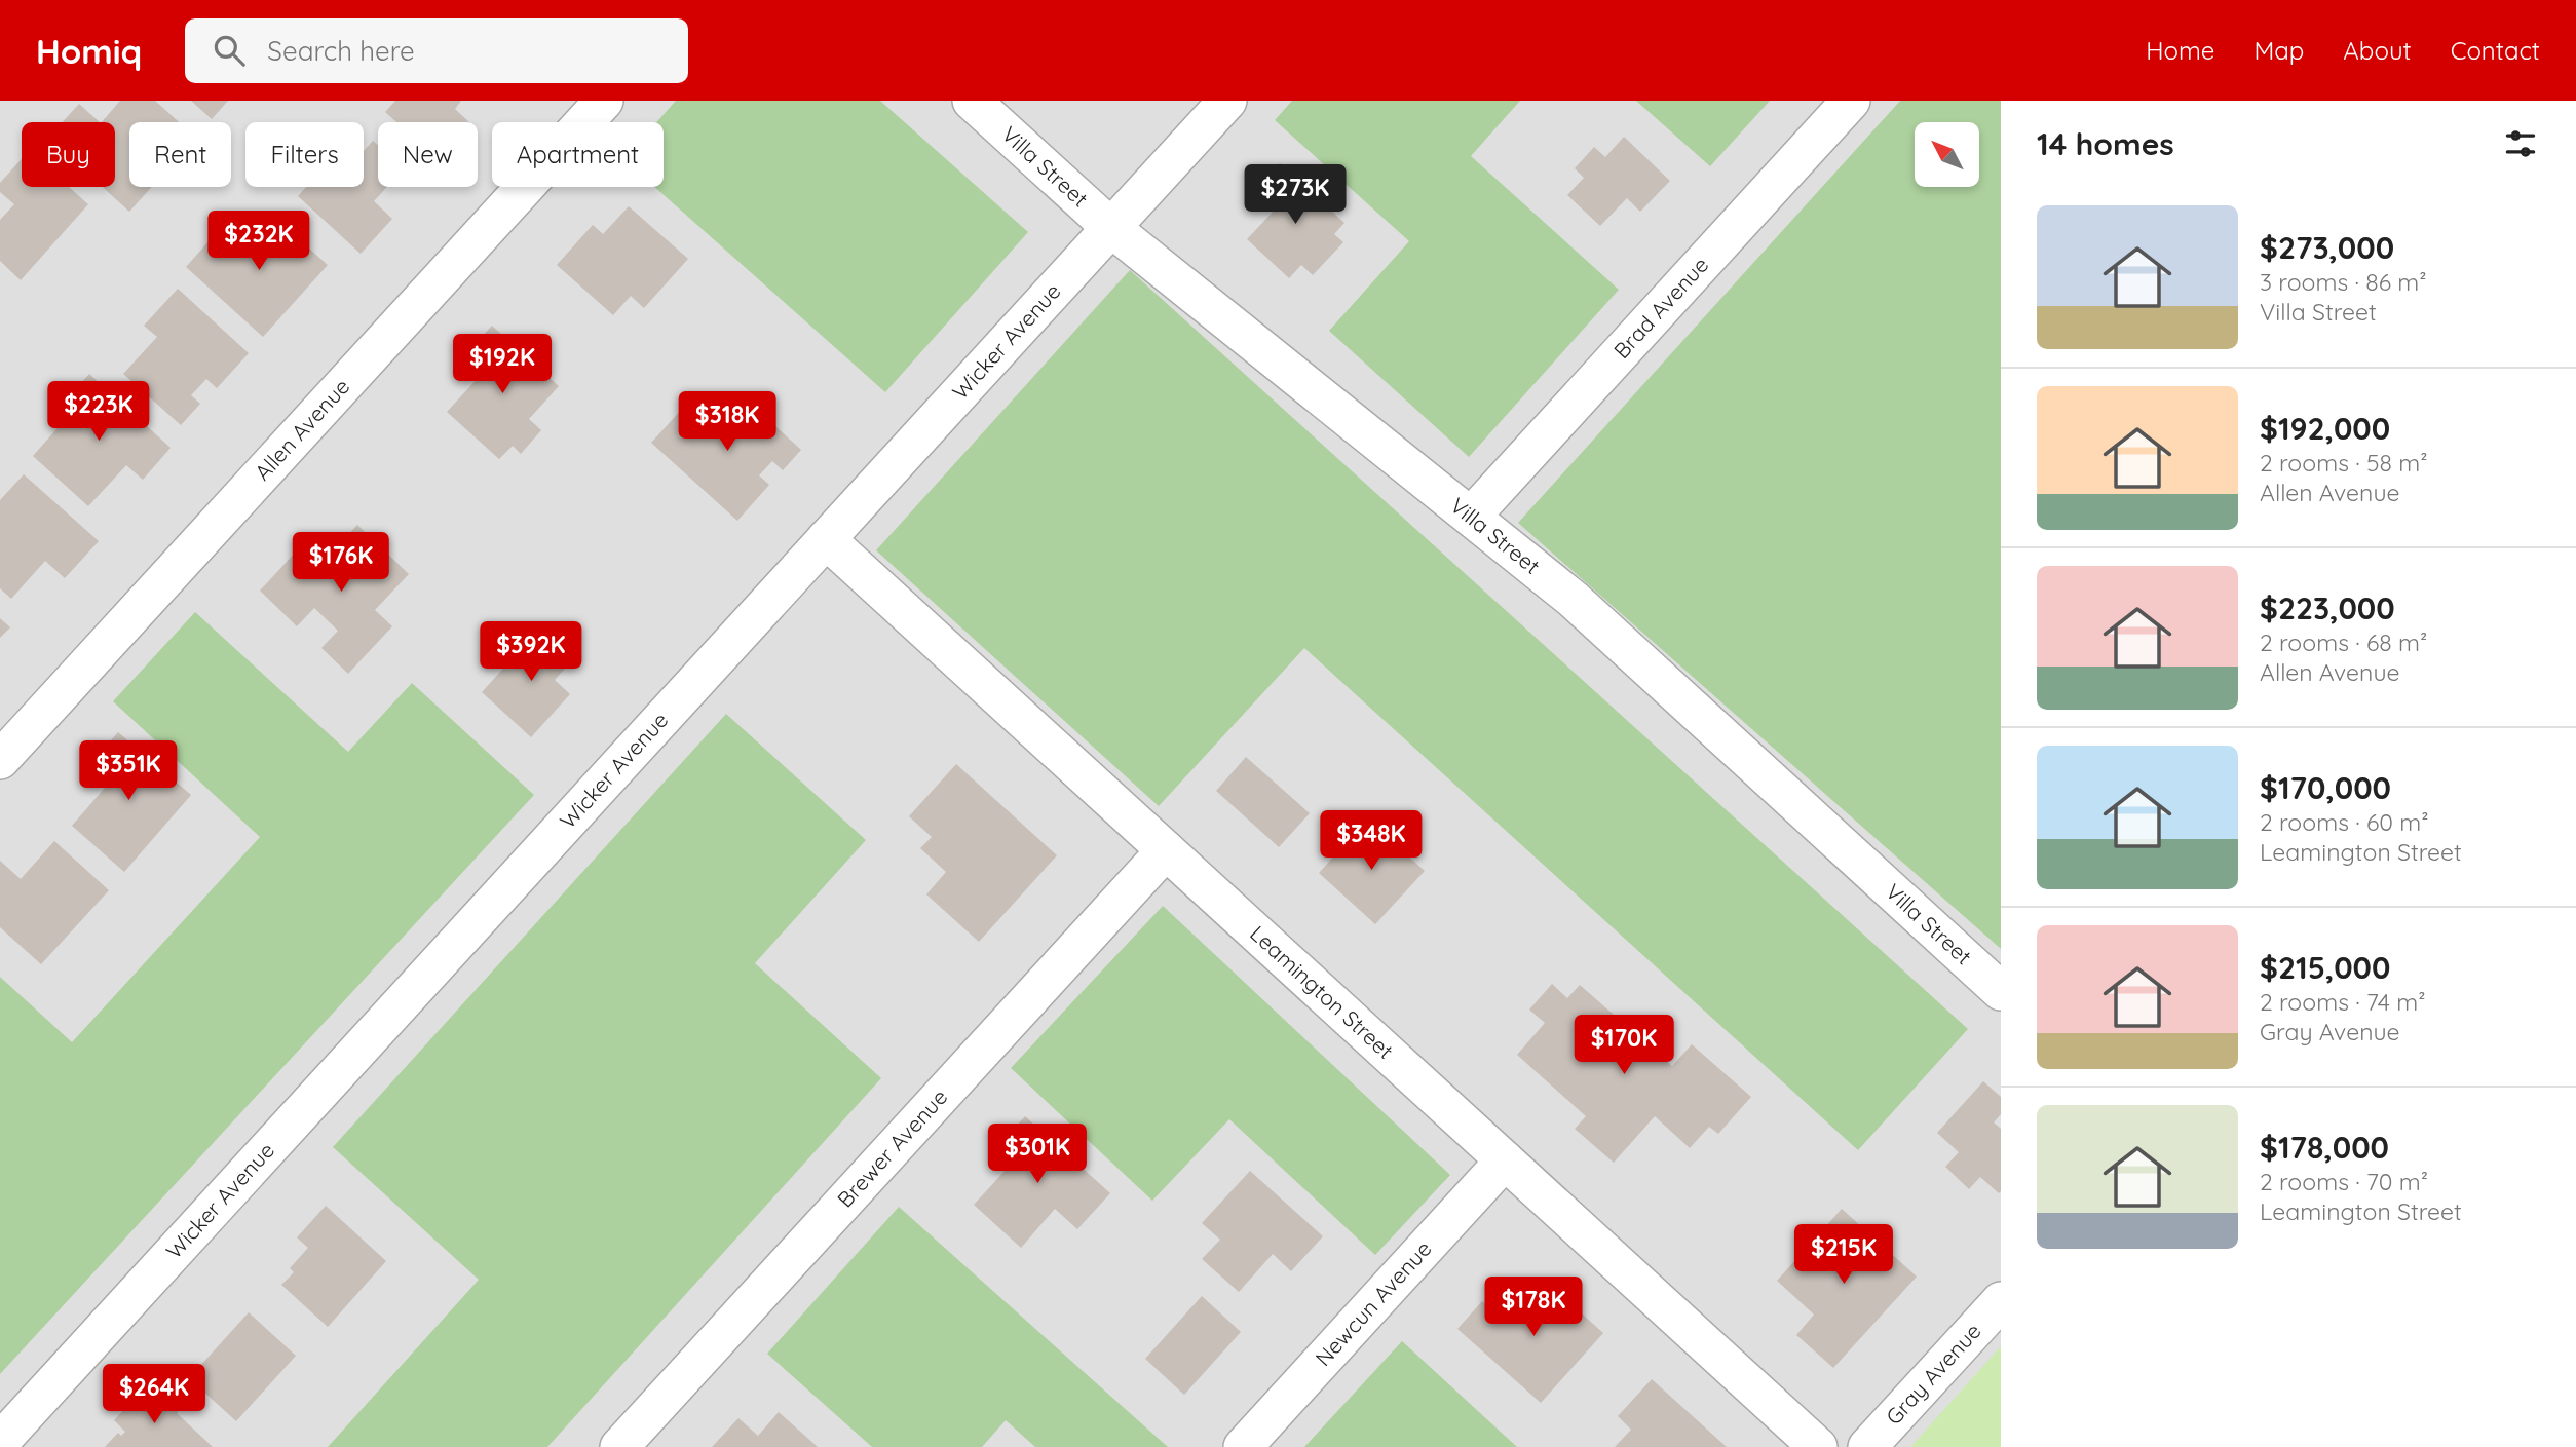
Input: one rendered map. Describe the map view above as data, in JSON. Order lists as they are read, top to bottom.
{
  "streets": {
    "street": [
      "Villa Street",
      "Brad Avenue",
      "Wicker Avenue",
      "Allen Avenue",
      "Leamington Street",
      "Brewer Avenue",
      "Newcun Avenue",
      "Gray Avenue"
    ]
  },
  "crossings": [
    ["Villa Street", "Brad Avenue"],
    ["Villa Street", "Wicker Avenue"],
    ["Wicker Avenue", "Leamington Street"],
    ["Leamington Street", "Brewer Avenue"],
    ["Leamington Street", "Newcun Avenue"]
  ],
  "north": "top left",
  "page": {
    "header": "Homiq",
    "search": "Search here",
    "nav": [
      "Home",
      "Map",
      "About",
      "Contact"
    ],
    "heading": "14 homes",
    "chip": [
      "Buy",
      "Rent",
      "Filters",
      "New",
      "Apartment"
    ],
    "price": [
      "$273K",
      "$232K",
      "$192K",
      "$223K",
      "$318K",
      "$176K",
      "$392K",
      "$351K",
      "$348K",
      "$170K",
      "$301K",
      "$215K",
      "$178K",
      "$264K"
    ],
    "list": [
      {
        "name": "$273,000",
        "note": "3 rooms · 86 m² · Villa Street"
      },
      {
        "name": "$192,000",
        "note": "2 rooms · 58 m² · Allen Avenue"
      },
      {
        "name": "$223,000",
        "note": "2 rooms · 68 m² · Allen Avenue"
      },
      {
        "name": "$170,000",
        "note": "2 rooms · 60 m² · Leamington Street"
      },
      {
        "name": "$215,000",
        "note": "2 rooms · 74 m² · Gray Avenue"
      },
      {
        "name": "$178,000",
        "note": "2 rooms · 70 m² · Leamington Street"
      }
    ]
  }
}
